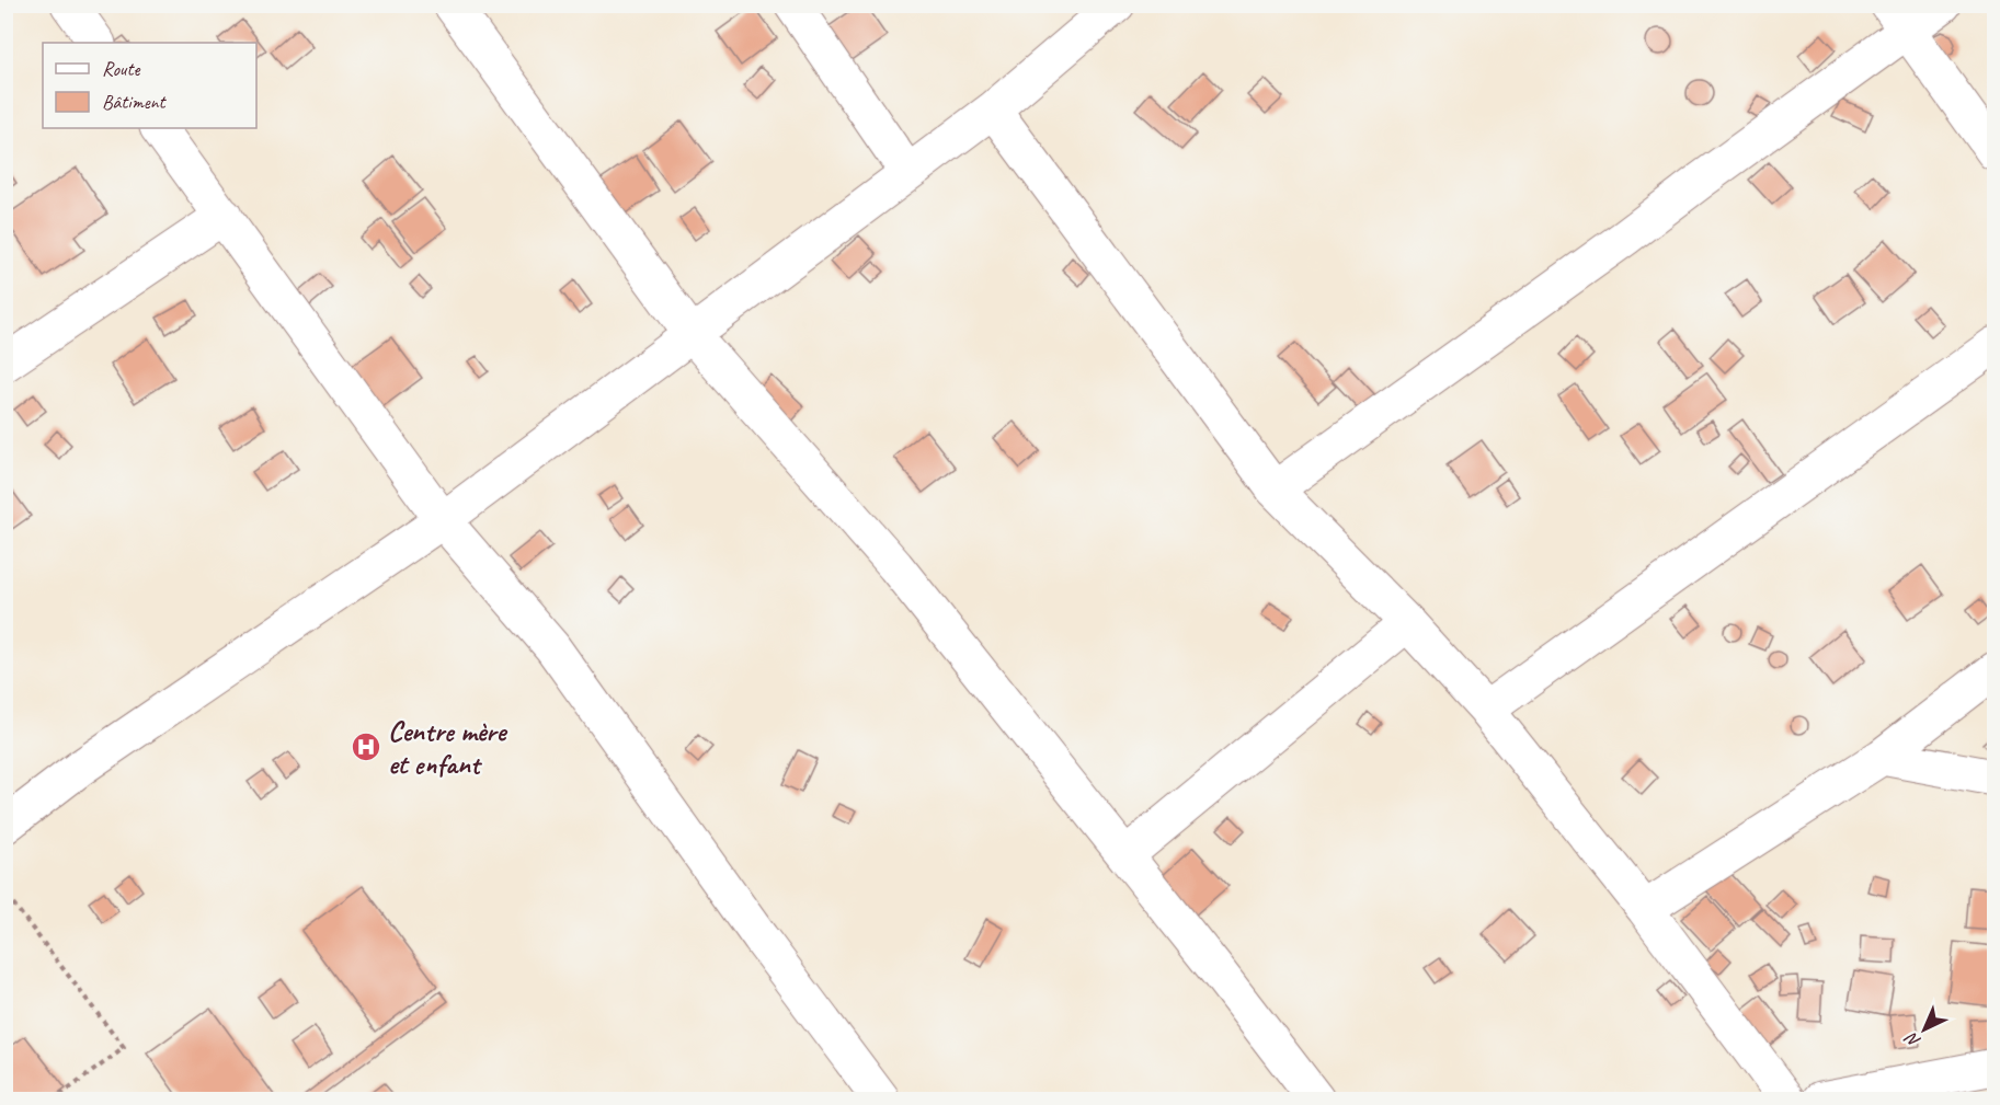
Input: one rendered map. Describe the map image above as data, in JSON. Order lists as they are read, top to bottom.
{
  "places": {
    "hospital": ["Centre mère et enfant"]
  },
  "legend": ["Route", "Bâtiment"],
  "north": "bottom left"
}
